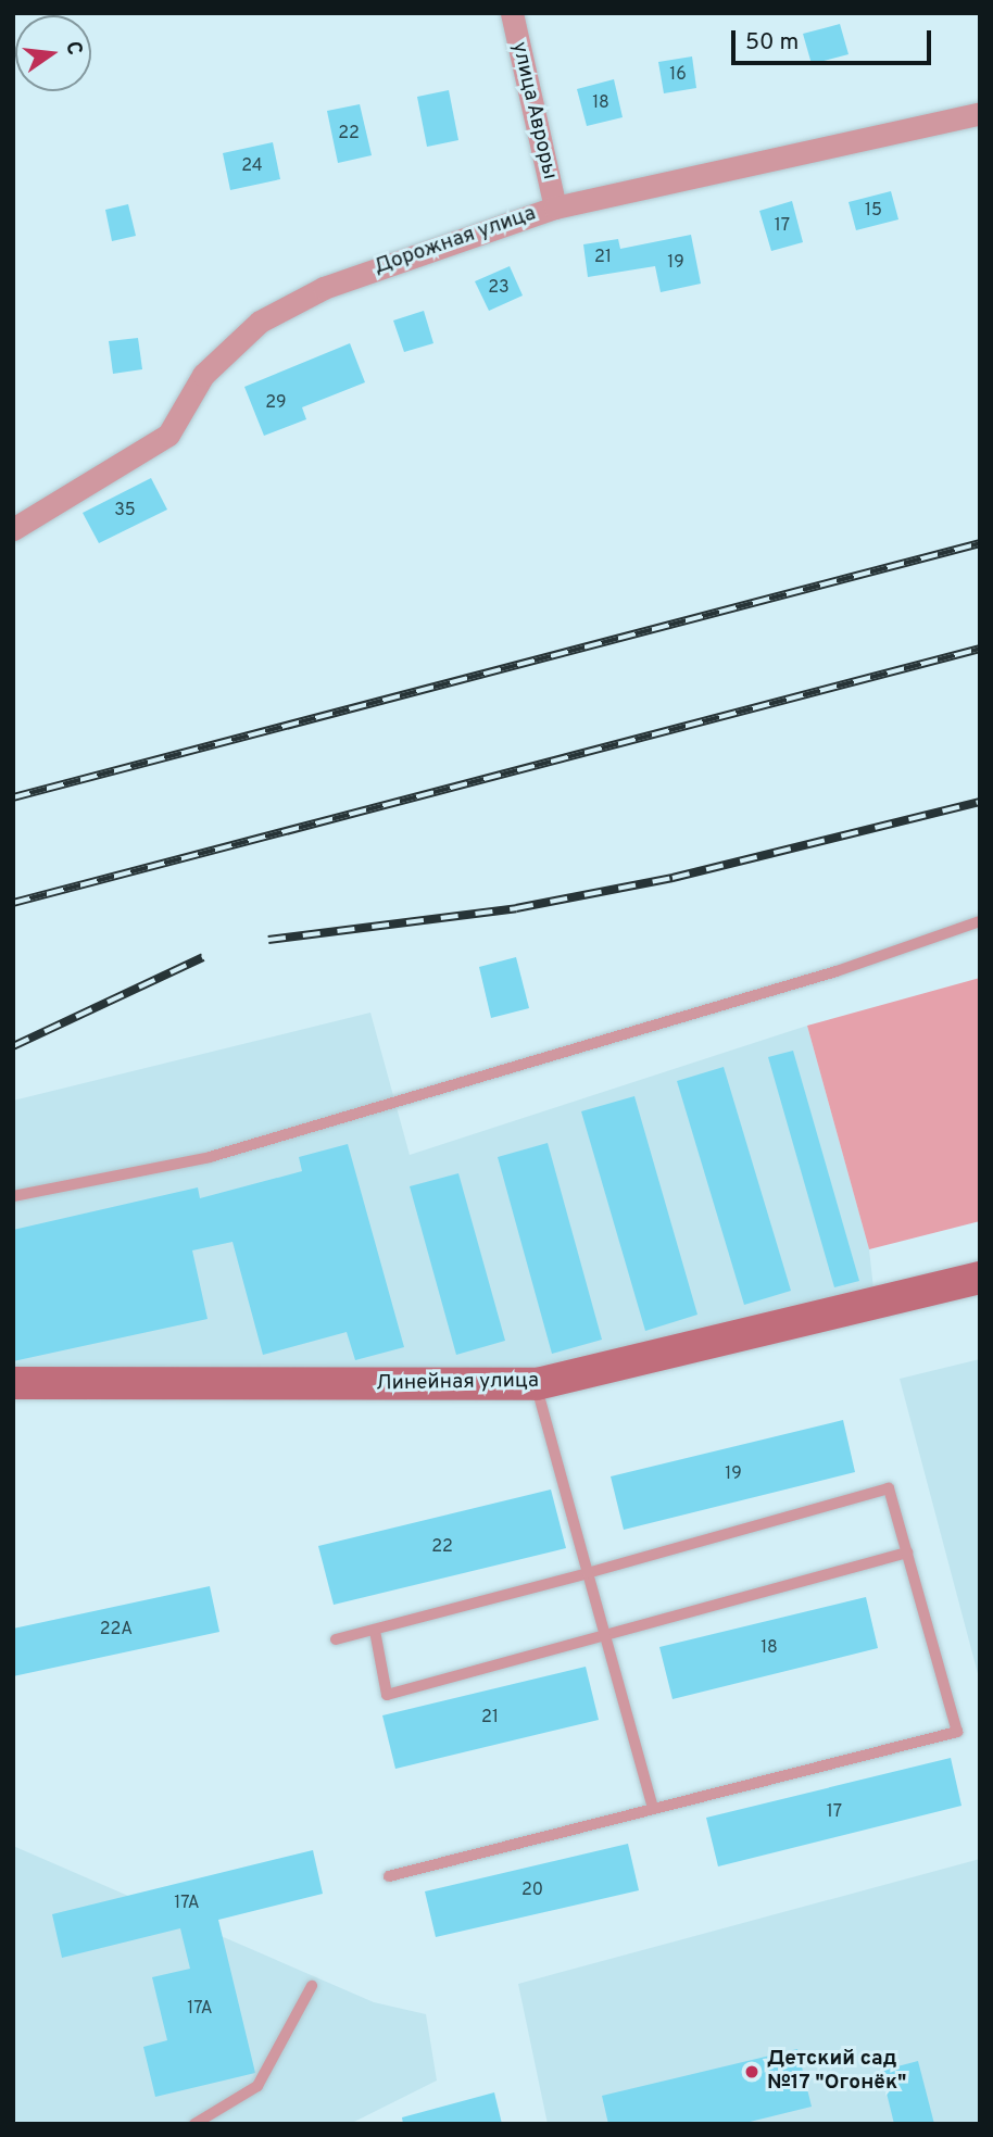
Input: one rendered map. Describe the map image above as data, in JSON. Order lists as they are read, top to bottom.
{
  "streets": {
    "main road": ["Линейная улица"],
    "street": ["улица Авроры", "Дорожная улица"]
  },
  "crossings": [
    ["улица Авроры", "Дорожная улица"]
  ],
  "places": ["Детский сад №17 \"Огонёк\""],
  "house_numbers": [
    "16",
    "18",
    "22",
    "24",
    "15",
    "17",
    "21",
    "19",
    "23",
    "29",
    "35",
    "19",
    "22",
    "22А",
    "18",
    "21",
    "17",
    "20",
    "17А",
    "17А"
  ],
  "scale_bar": "50 m",
  "north": "right"
}
